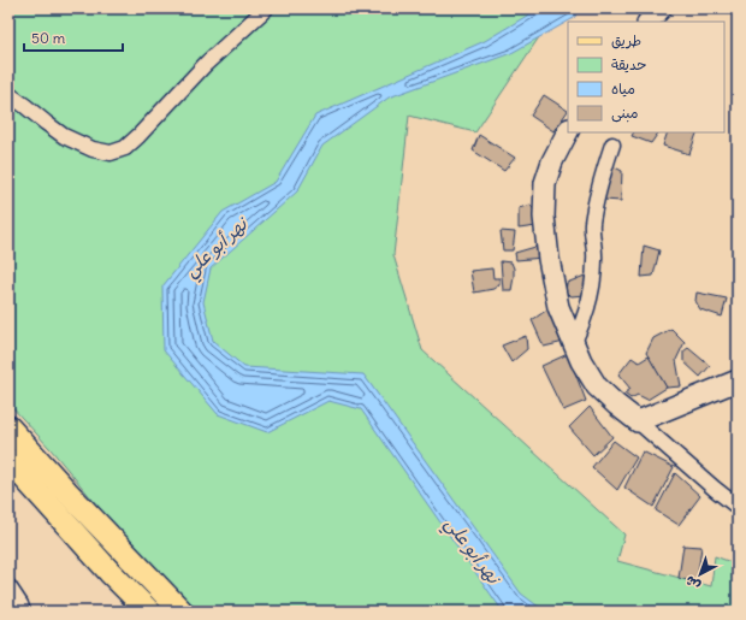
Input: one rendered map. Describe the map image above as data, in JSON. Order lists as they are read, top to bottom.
{
  "water": ["نهر أبو علي"],
  "legend": [
    "طريق",
    "حديقة",
    "مياه",
    "مبنى"
  ],
  "scale_bar": "50 m",
  "north": "bottom left"
}
